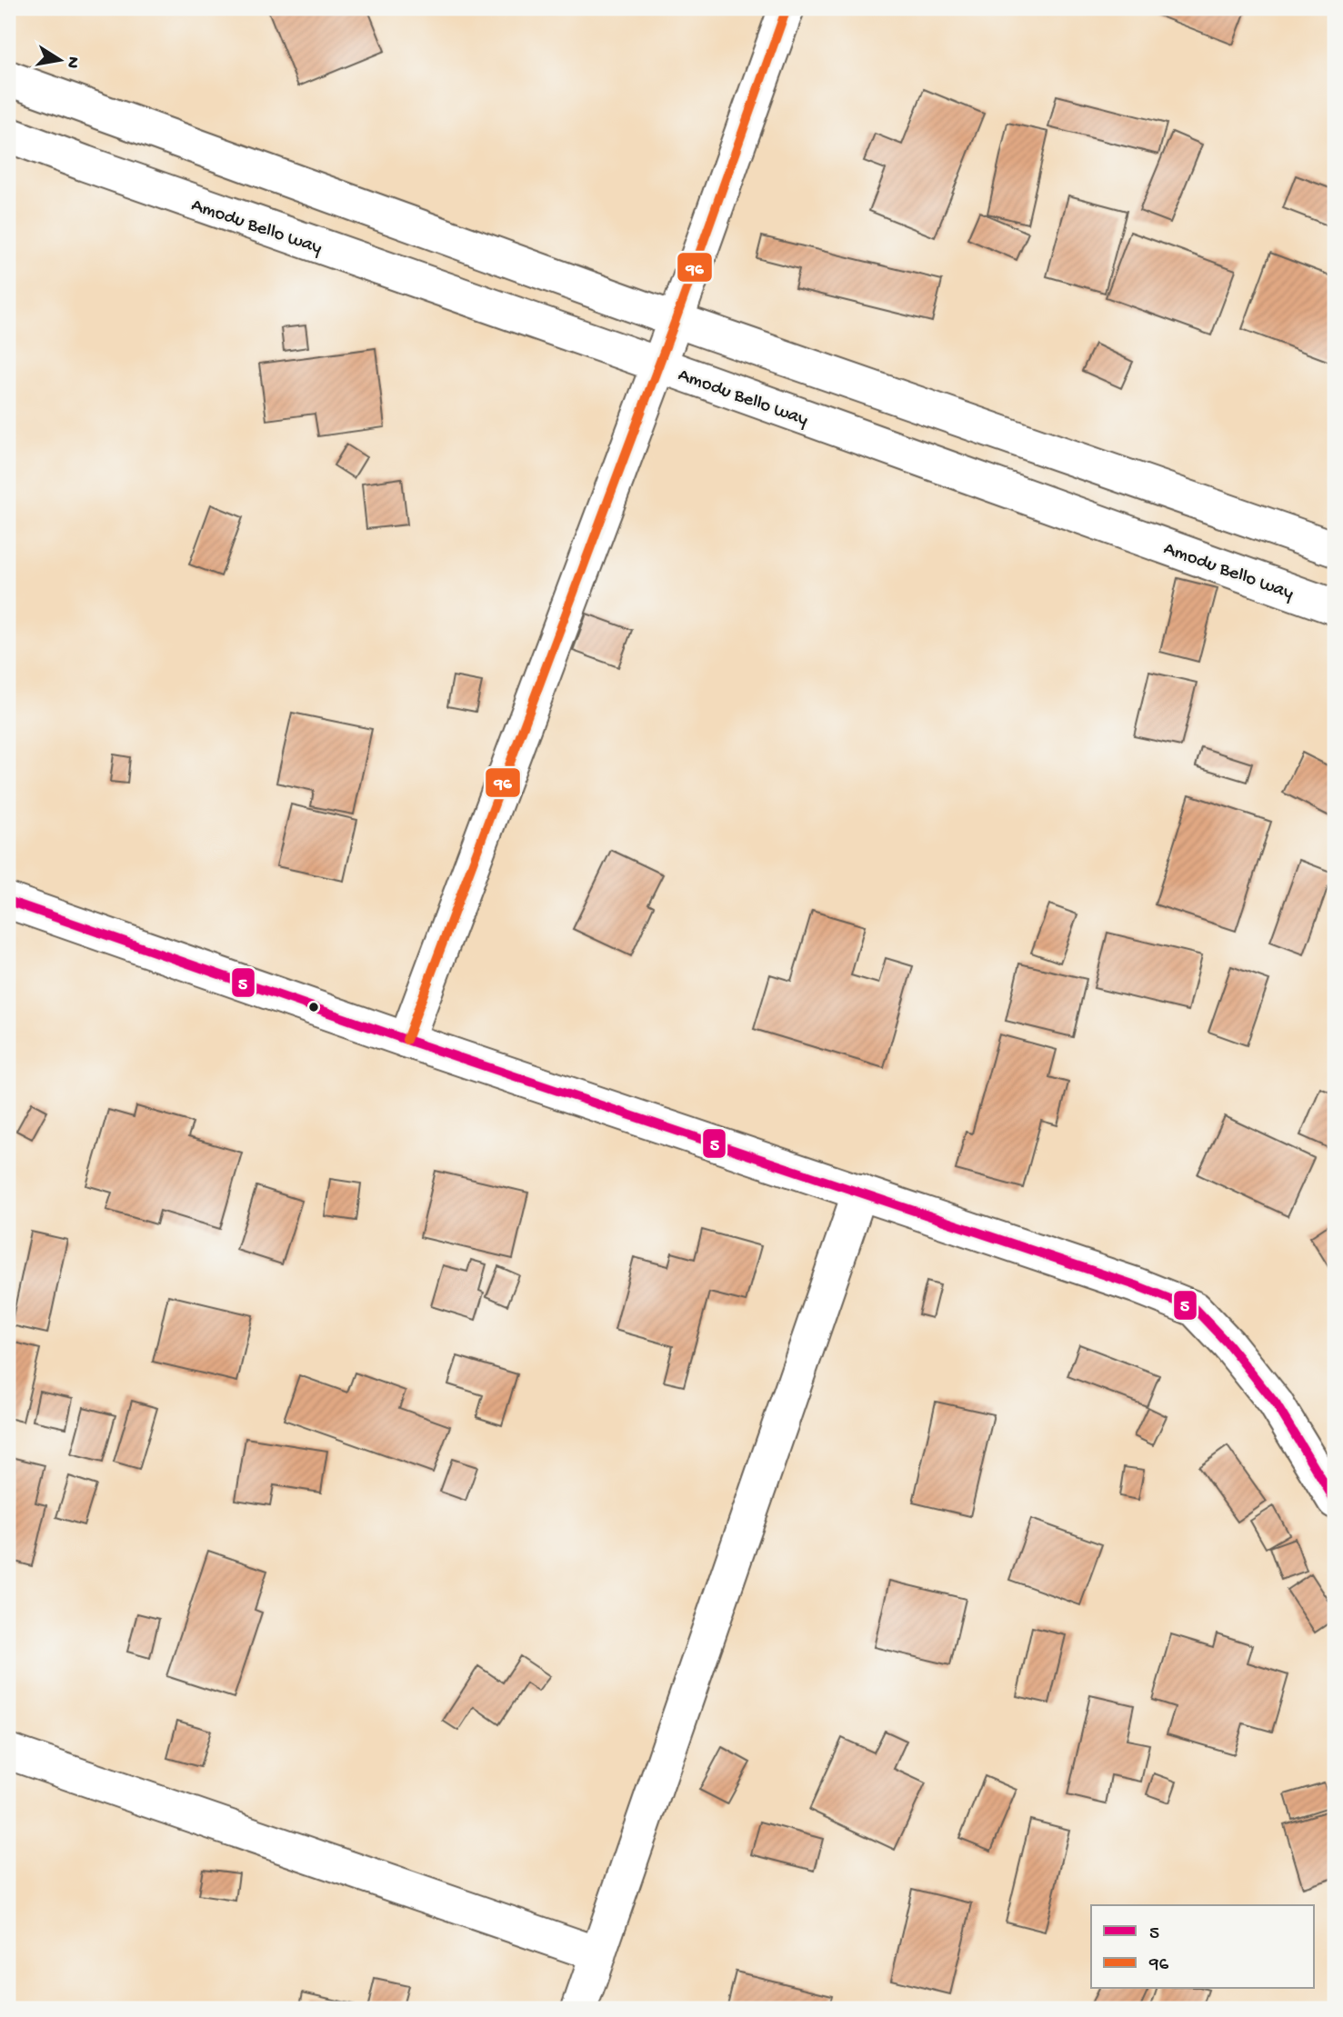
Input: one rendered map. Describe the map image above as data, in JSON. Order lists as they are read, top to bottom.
{
  "streets": {
    "street": ["Amodu Bello way"]
  },
  "lines": ["transit line 96", "transit line 5"],
  "legend": ["5", "96"],
  "north": "right"
}
